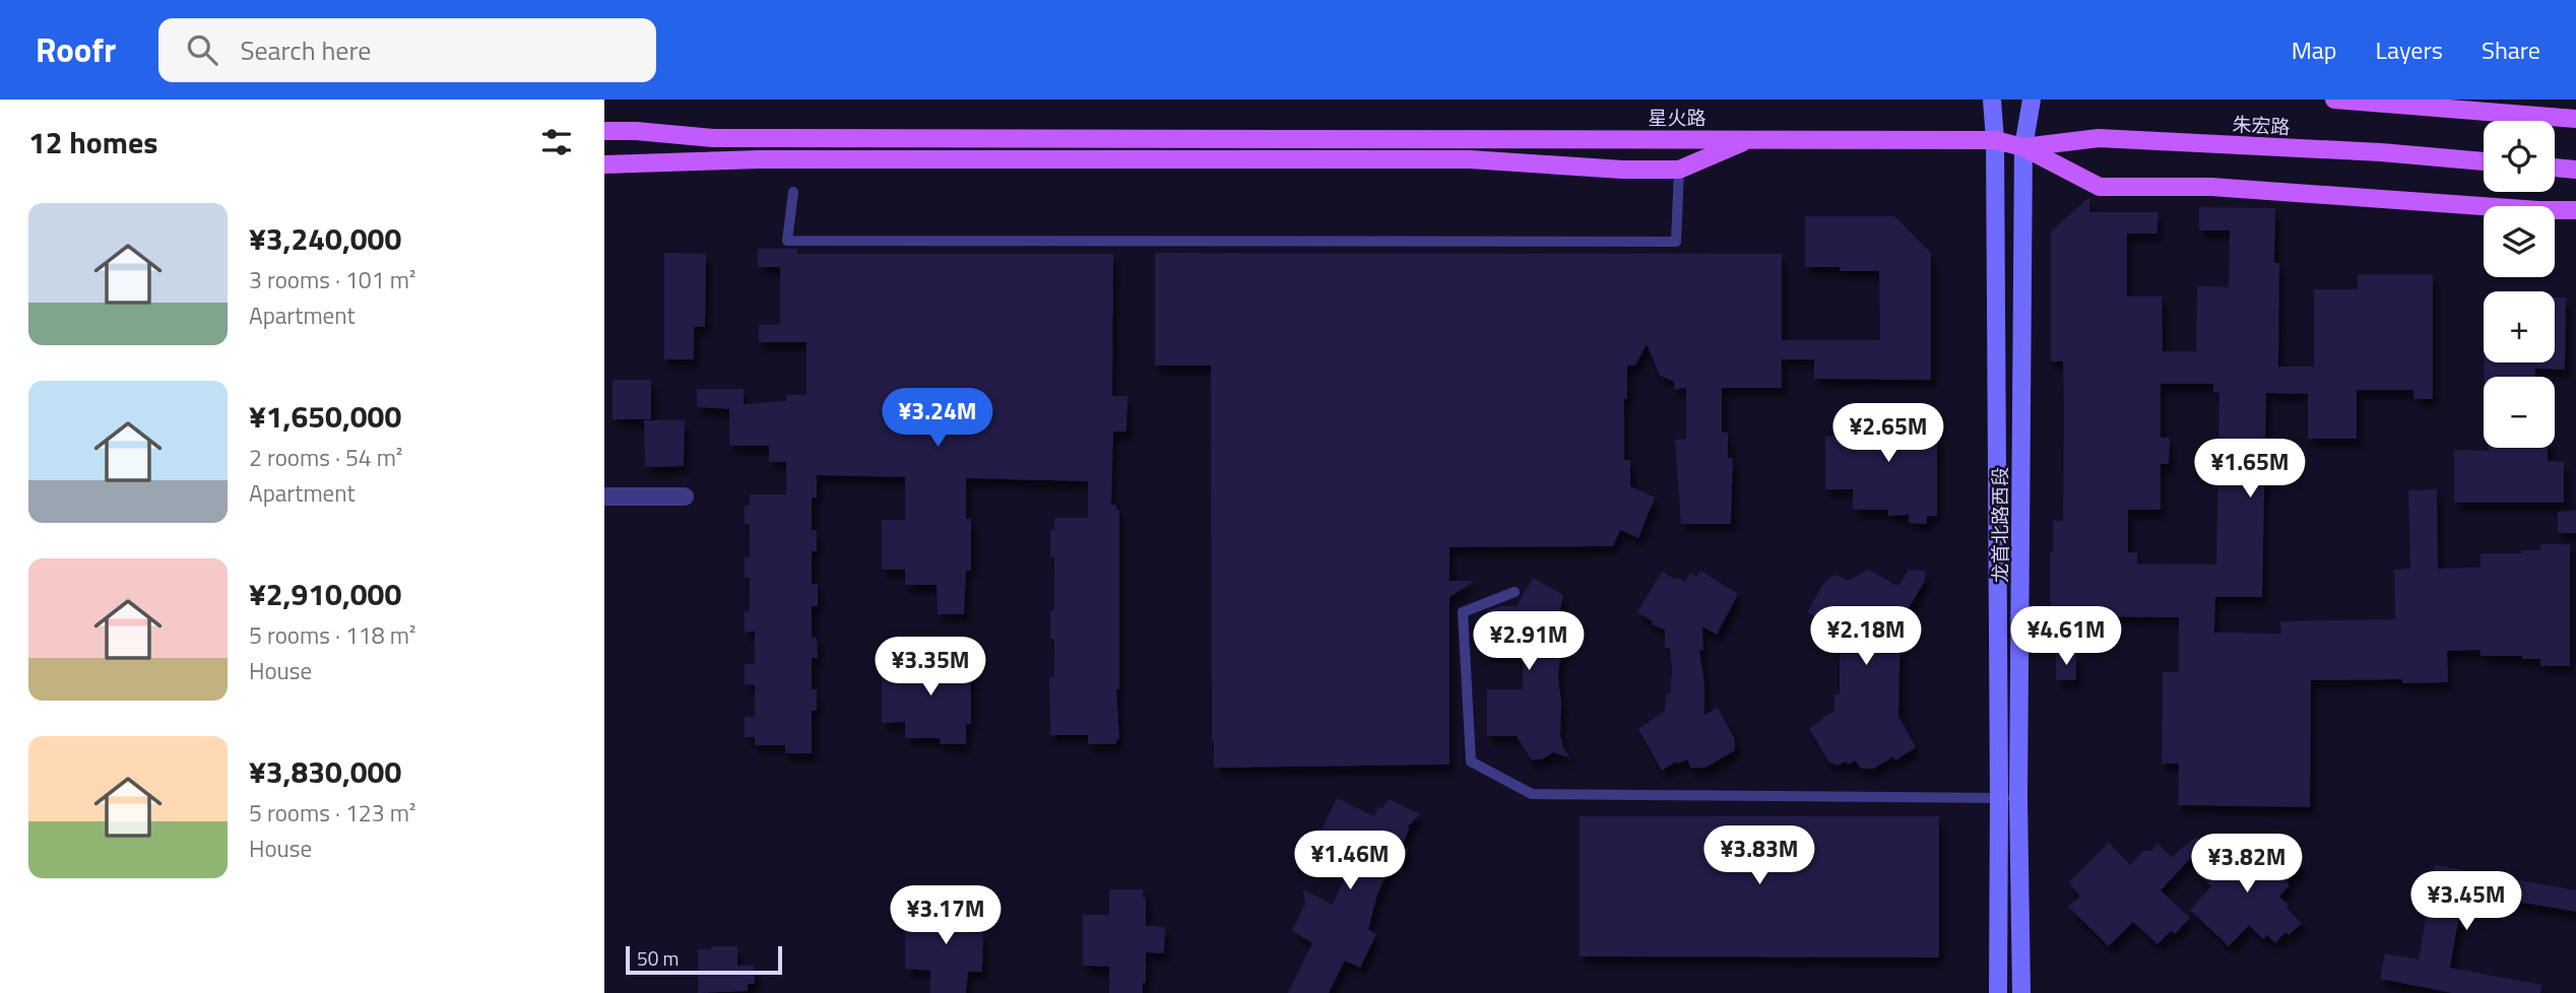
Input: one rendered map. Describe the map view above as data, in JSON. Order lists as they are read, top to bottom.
{
  "streets": {
    "main road": ["星火路", "朱宏路"],
    "street": ["龙首北路西段"]
  },
  "crossings": [
    ["星火路", "朱宏路"],
    ["星火路", "龙首北路西段"],
    ["朱宏路", "龙首北路西段"]
  ],
  "scale_bar": "50 m",
  "page": {
    "header": "Roofr",
    "search": "Search here",
    "nav": ["Map", "Layers", "Share"],
    "heading": "12 homes",
    "map_buttons": ["+", "−"],
    "list": [
      {
        "name": "¥3,240,000",
        "note": "3 rooms · 101 m² · Apartment"
      },
      {
        "name": "¥1,650,000",
        "note": "2 rooms · 54 m² · Apartment"
      },
      {
        "name": "¥2,910,000",
        "note": "5 rooms · 118 m² · House"
      },
      {
        "name": "¥3,830,000",
        "note": "5 rooms · 123 m² · House"
      }
    ],
    "price": [
      "¥3.24M",
      "¥2.65M",
      "¥1.65M",
      "¥2.18M",
      "¥4.61M",
      "¥2.91M",
      "¥3.35M",
      "¥3.83M",
      "¥1.46M",
      "¥3.82M",
      "¥3.45M",
      "¥3.17M"
    ],
    "scale": "50 m"
  }
}
